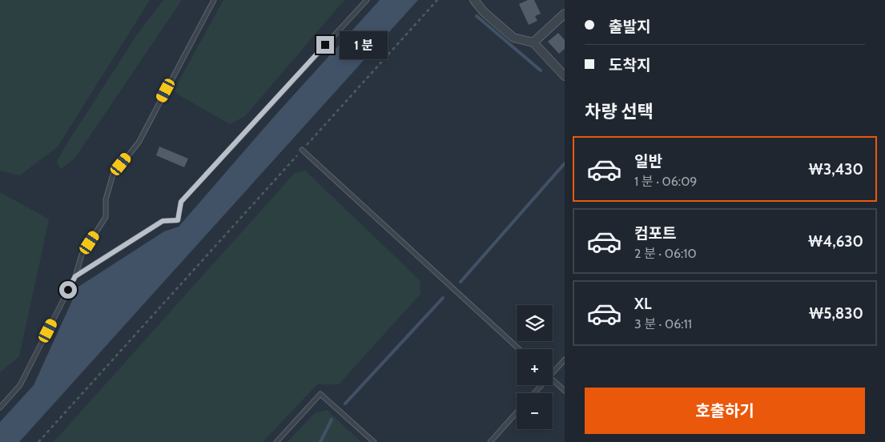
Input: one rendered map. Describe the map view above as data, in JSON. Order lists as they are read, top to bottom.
{
  "page": {
    "banner": ["출발지", "도착지"],
    "bubble": "1 분",
    "heading": "차량 선택",
    "list": [
      {
        "name": "일반",
        "note": "1 분 · 06:09",
        "value": "₩3,430"
      },
      {
        "name": "컴포트",
        "note": "2 분 · 06:10",
        "value": "₩4,630"
      },
      {
        "name": "XL",
        "note": "3 분 · 06:11",
        "value": "₩5,830"
      }
    ],
    "map_buttons": ["+", "−"],
    "buttons": "호출하기"
  }
}
